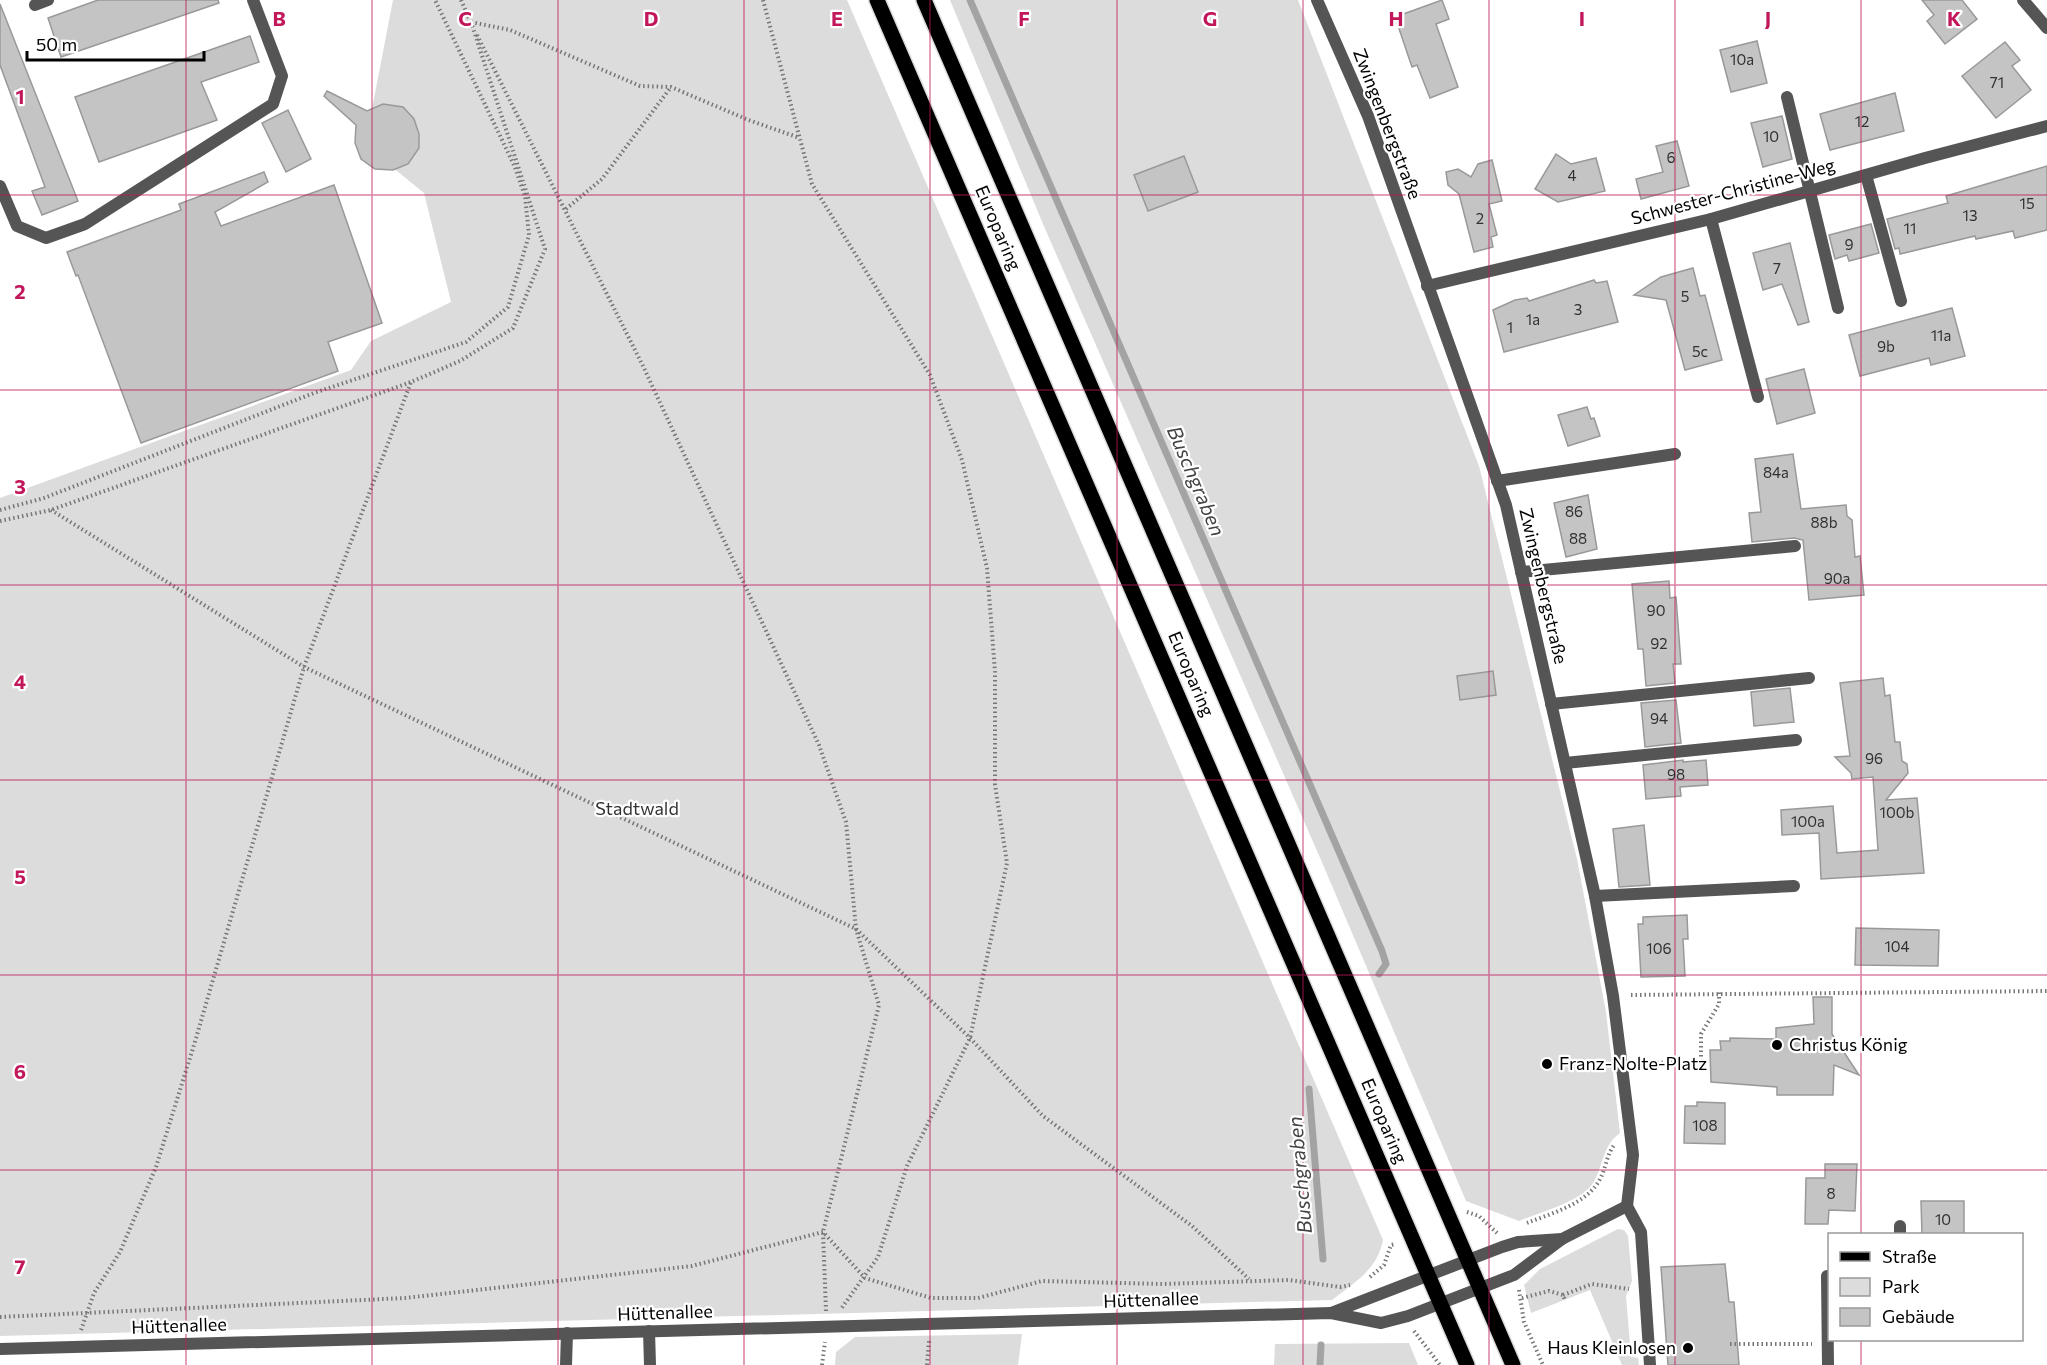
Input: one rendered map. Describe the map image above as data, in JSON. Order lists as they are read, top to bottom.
{
  "streets": {
    "main road": ["Europaring"],
    "street": ["Zwingenbergstraße", "Schwester-Christine-Weg", "Hüttenallee"]
  },
  "crossings": [
    ["Zwingenbergstraße", "Schwester-Christine-Weg"],
    ["Europaring", "Hüttenallee"]
  ],
  "water": ["Buschgraben"],
  "parks": ["Stadtwald"],
  "places": ["Christus König", "Franz-Nolte-Platz", "Haus Kleinlosen"],
  "house_numbers": [
    "10a",
    "71",
    "12",
    "10",
    "6",
    "4",
    "15",
    "13",
    "2",
    "11",
    "9",
    "7",
    "5",
    "3",
    "1a",
    "1",
    "11a",
    "9b",
    "5c",
    "84a",
    "86",
    "88b",
    "88",
    "90a",
    "90",
    "92",
    "94",
    "96",
    "98",
    "100b",
    "100a",
    "104",
    "106",
    "108",
    "8",
    "10"
  ],
  "legend": ["Straße", "Park", "Gebäude"],
  "scale_bar": "50 m",
  "grid": {
    "columns": [
      "B",
      "C",
      "D",
      "E",
      "F",
      "G",
      "H",
      "I",
      "J",
      "K"
    ],
    "rows": [
      "1",
      "2",
      "3",
      "4",
      "5",
      "6",
      "7"
    ]
  }
}
